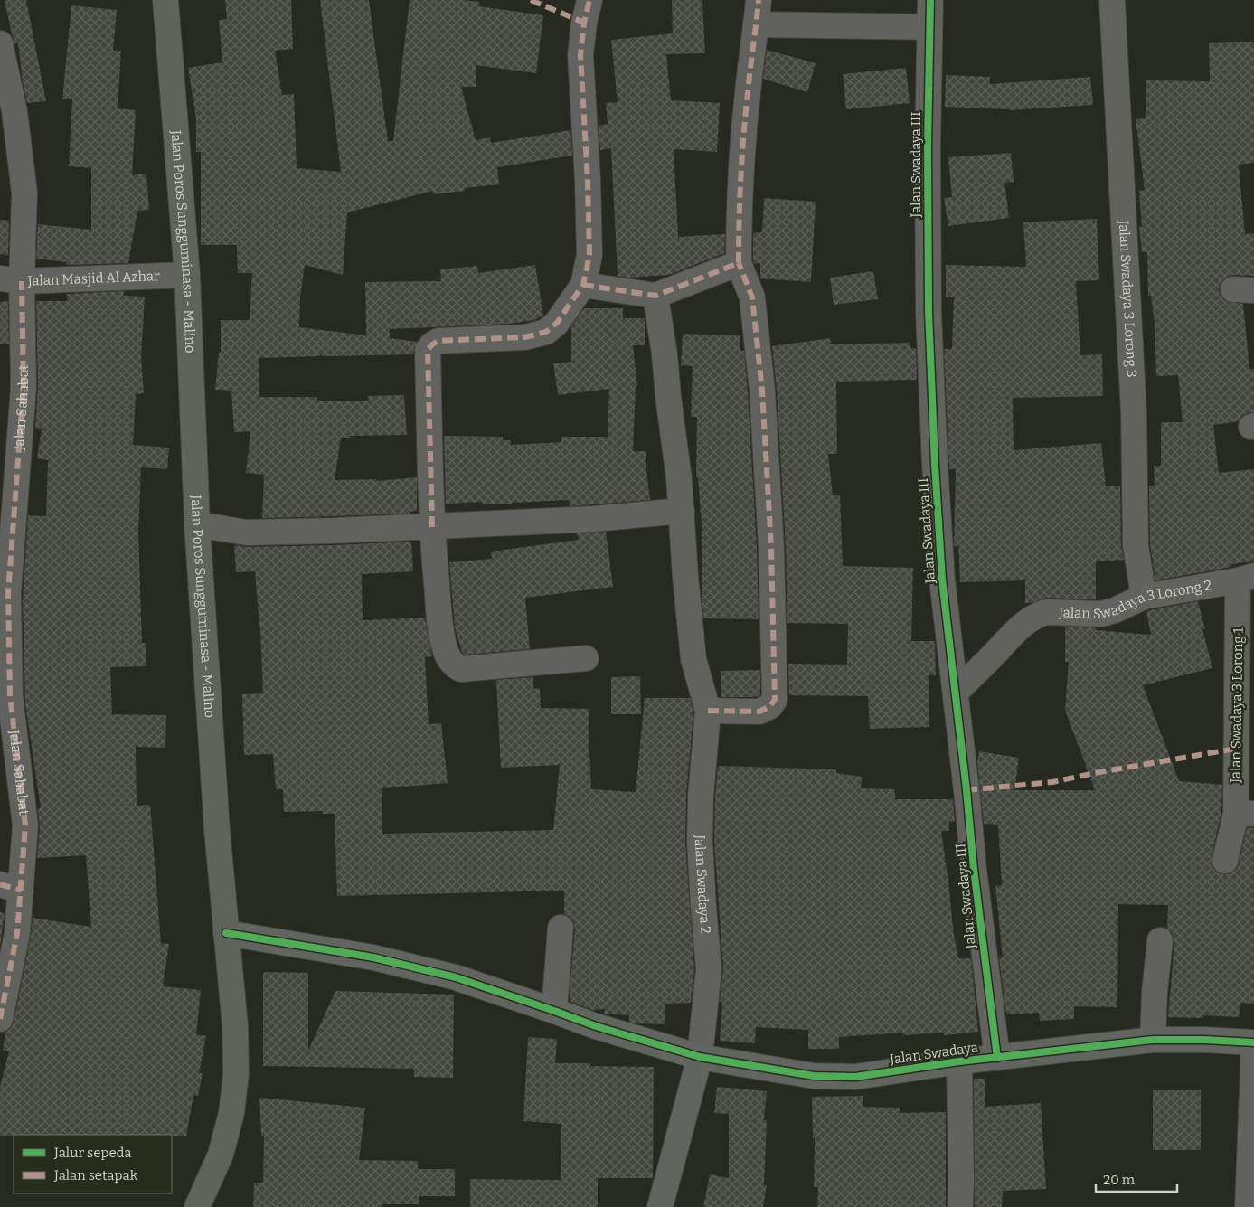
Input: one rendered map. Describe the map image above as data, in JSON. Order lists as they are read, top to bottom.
{
  "streets": {
    "main road": ["Jalan Poros Sungguminasa - Malino"],
    "street": [
      "Jalan Swadaya III",
      "Jalan Masjid Al Azhar",
      "Jalan Swadaya 3 Lorong 3",
      "Jalan Sahabat",
      "Jalan Swadaya 3 Lorong 2",
      "Jalan Swadaya 3 Lorong 1",
      "Jalan Swadaya 2",
      "Jalan Swadaya"
    ]
  },
  "crossings": [
    ["Jalan Swadaya III", "Jalan Swadaya 3 Lorong 2"],
    ["Jalan Swadaya III", "Jalan Swadaya"],
    ["Jalan Poros Sungguminasa - Malino", "Jalan Masjid Al Azhar"],
    ["Jalan Poros Sungguminasa - Malino", "Jalan Swadaya"],
    ["Jalan Masjid Al Azhar", "Jalan Sahabat"],
    ["Jalan Swadaya 3 Lorong 3", "Jalan Swadaya 3 Lorong 2"],
    ["Jalan Swadaya 3 Lorong 2", "Jalan Swadaya 3 Lorong 1"],
    ["Jalan Swadaya 2", "Jalan Swadaya"]
  ],
  "legend": ["Jalur sepeda", "Jalan setapak"],
  "scale_bar": "20 m"
}
